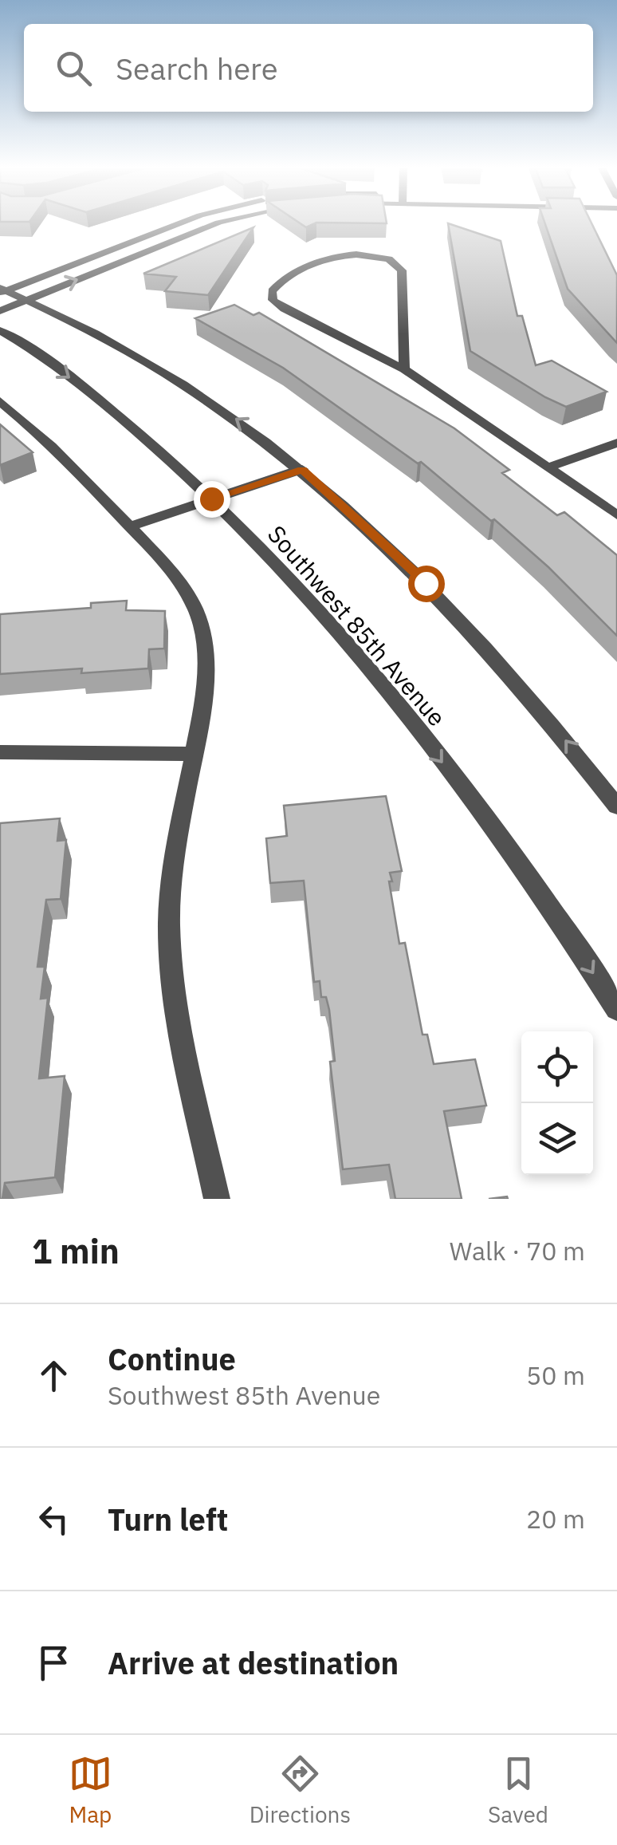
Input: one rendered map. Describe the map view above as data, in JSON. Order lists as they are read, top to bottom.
{
  "streets": {
    "street": ["Southwest 85th Avenue"]
  },
  "page": {
    "search": "Search here",
    "heading": ["1 min", "Walk · 70 m"],
    "list": [
      ["Continue", "Southwest 85th Avenue", "50 m"],
      ["Turn left", "20 m"],
      "Arrive at destination"
    ],
    "nav": ["Map", "Directions", "Saved"]
  }
}
